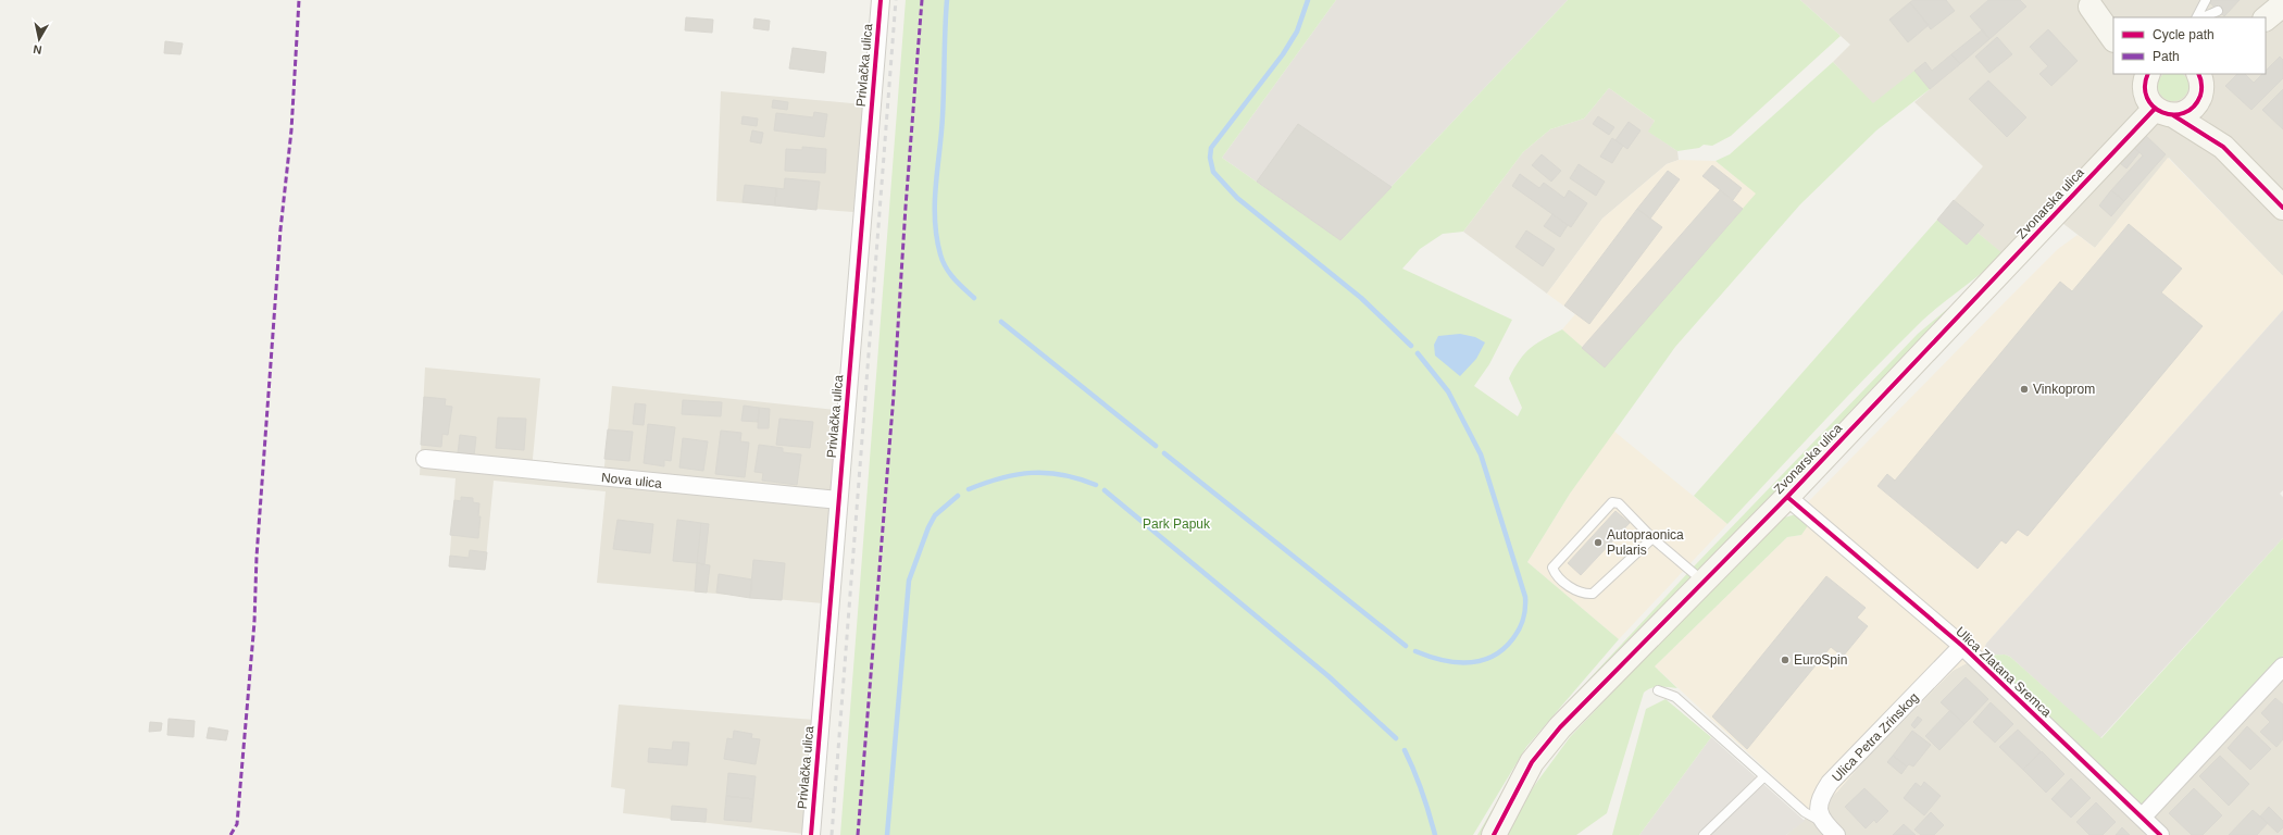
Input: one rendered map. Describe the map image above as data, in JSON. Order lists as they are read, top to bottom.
{
  "streets": {
    "main road": ["Zvonarska ulica"],
    "street": [
      "Privlačka ulica",
      "Nova ulica",
      "Ulica Zlatana Sremca",
      "Ulica Petra Zrinskog"
    ]
  },
  "crossings": [
    ["Privlačka ulica", "Nova ulica"],
    ["Zvonarska ulica", "Ulica Zlatana Sremca"],
    ["Ulica Zlatana Sremca", "Ulica Petra Zrinskog"]
  ],
  "parks": ["Park Papuk"],
  "places": ["Vinkoprom", "Autopraonica Pularis", "EuroSpin"],
  "legend": ["Cycle path", "Path"],
  "north": "bottom"
}
